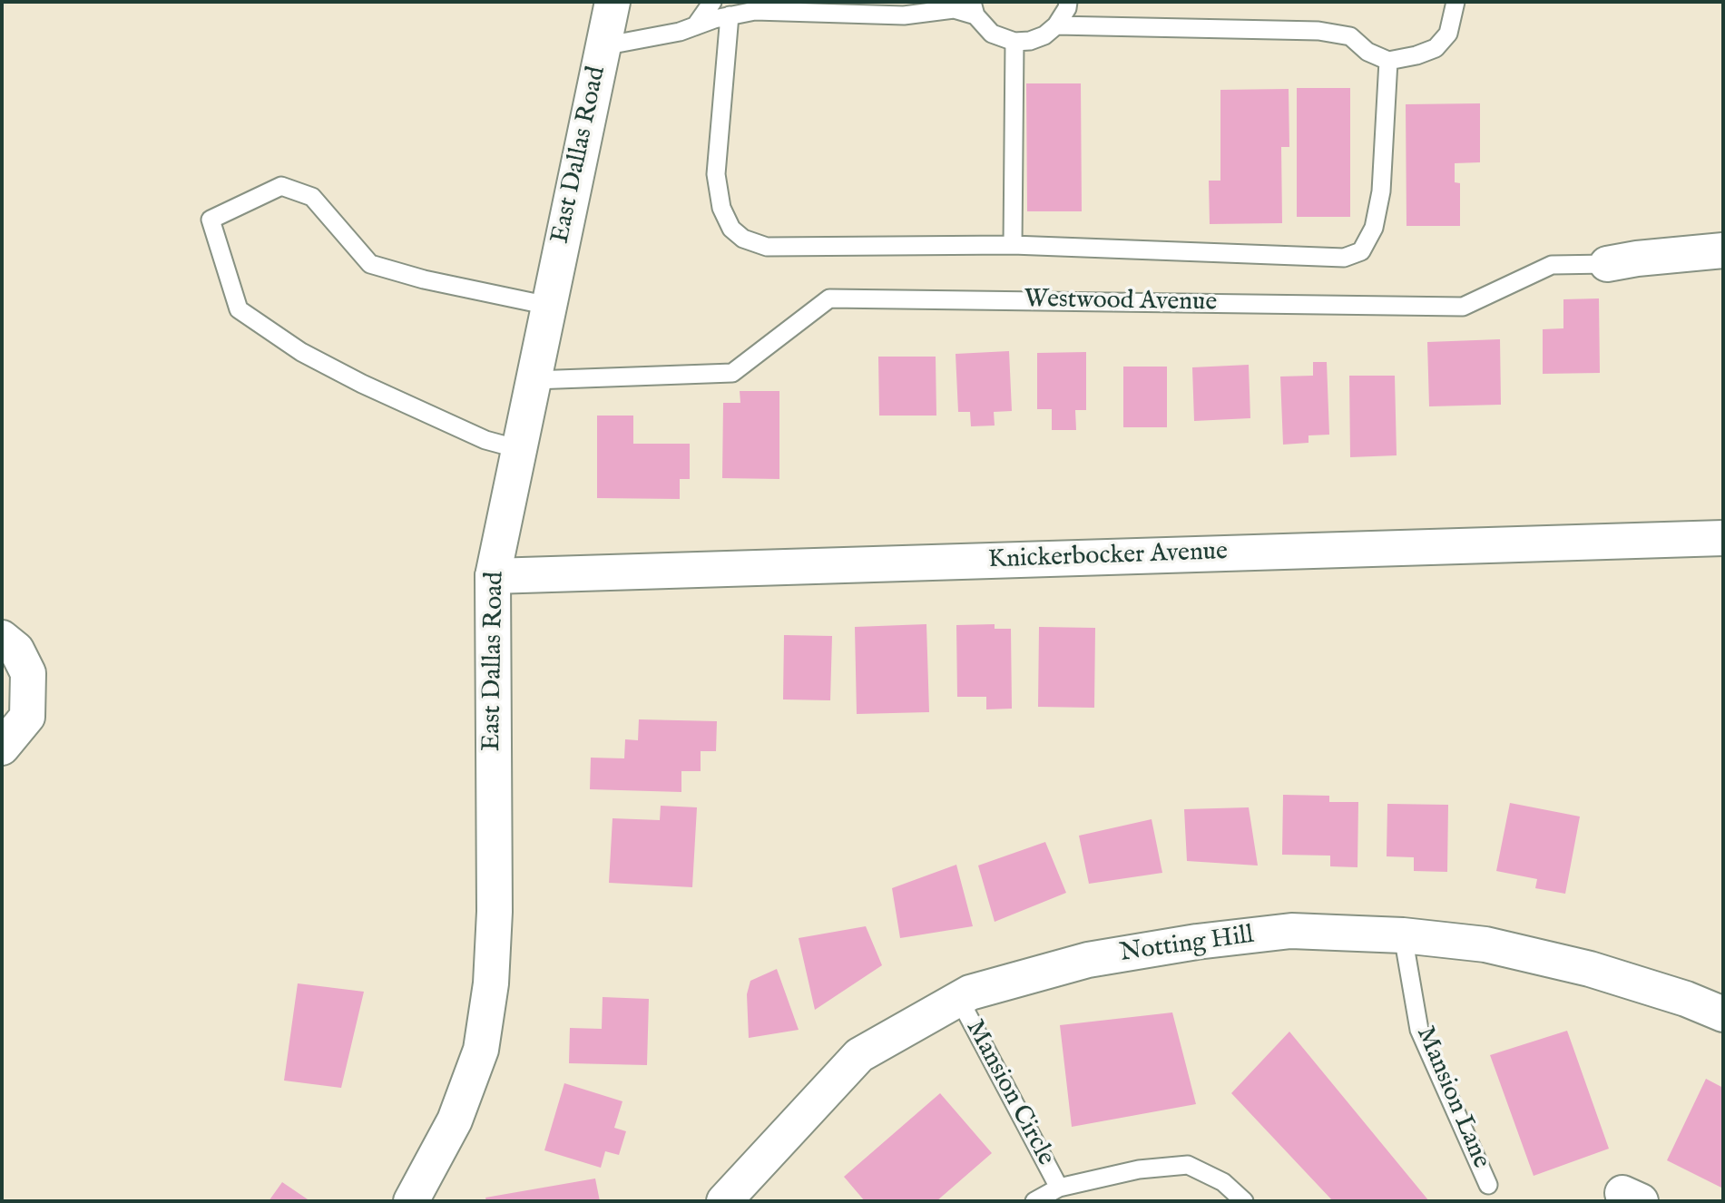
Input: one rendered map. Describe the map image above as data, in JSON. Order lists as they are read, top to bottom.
{
  "streets": {
    "street": [
      "East Dallas Road",
      "Westwood Avenue",
      "Knickerbocker Avenue",
      "Notting Hill"
    ],
    "lane": ["Mansion Circle", "Mansion Lane"]
  },
  "crossings": [
    ["East Dallas Road", "Westwood Avenue"],
    ["East Dallas Road", "Knickerbocker Avenue"],
    ["Notting Hill", "Mansion Circle"],
    ["Notting Hill", "Mansion Lane"]
  ]
}
